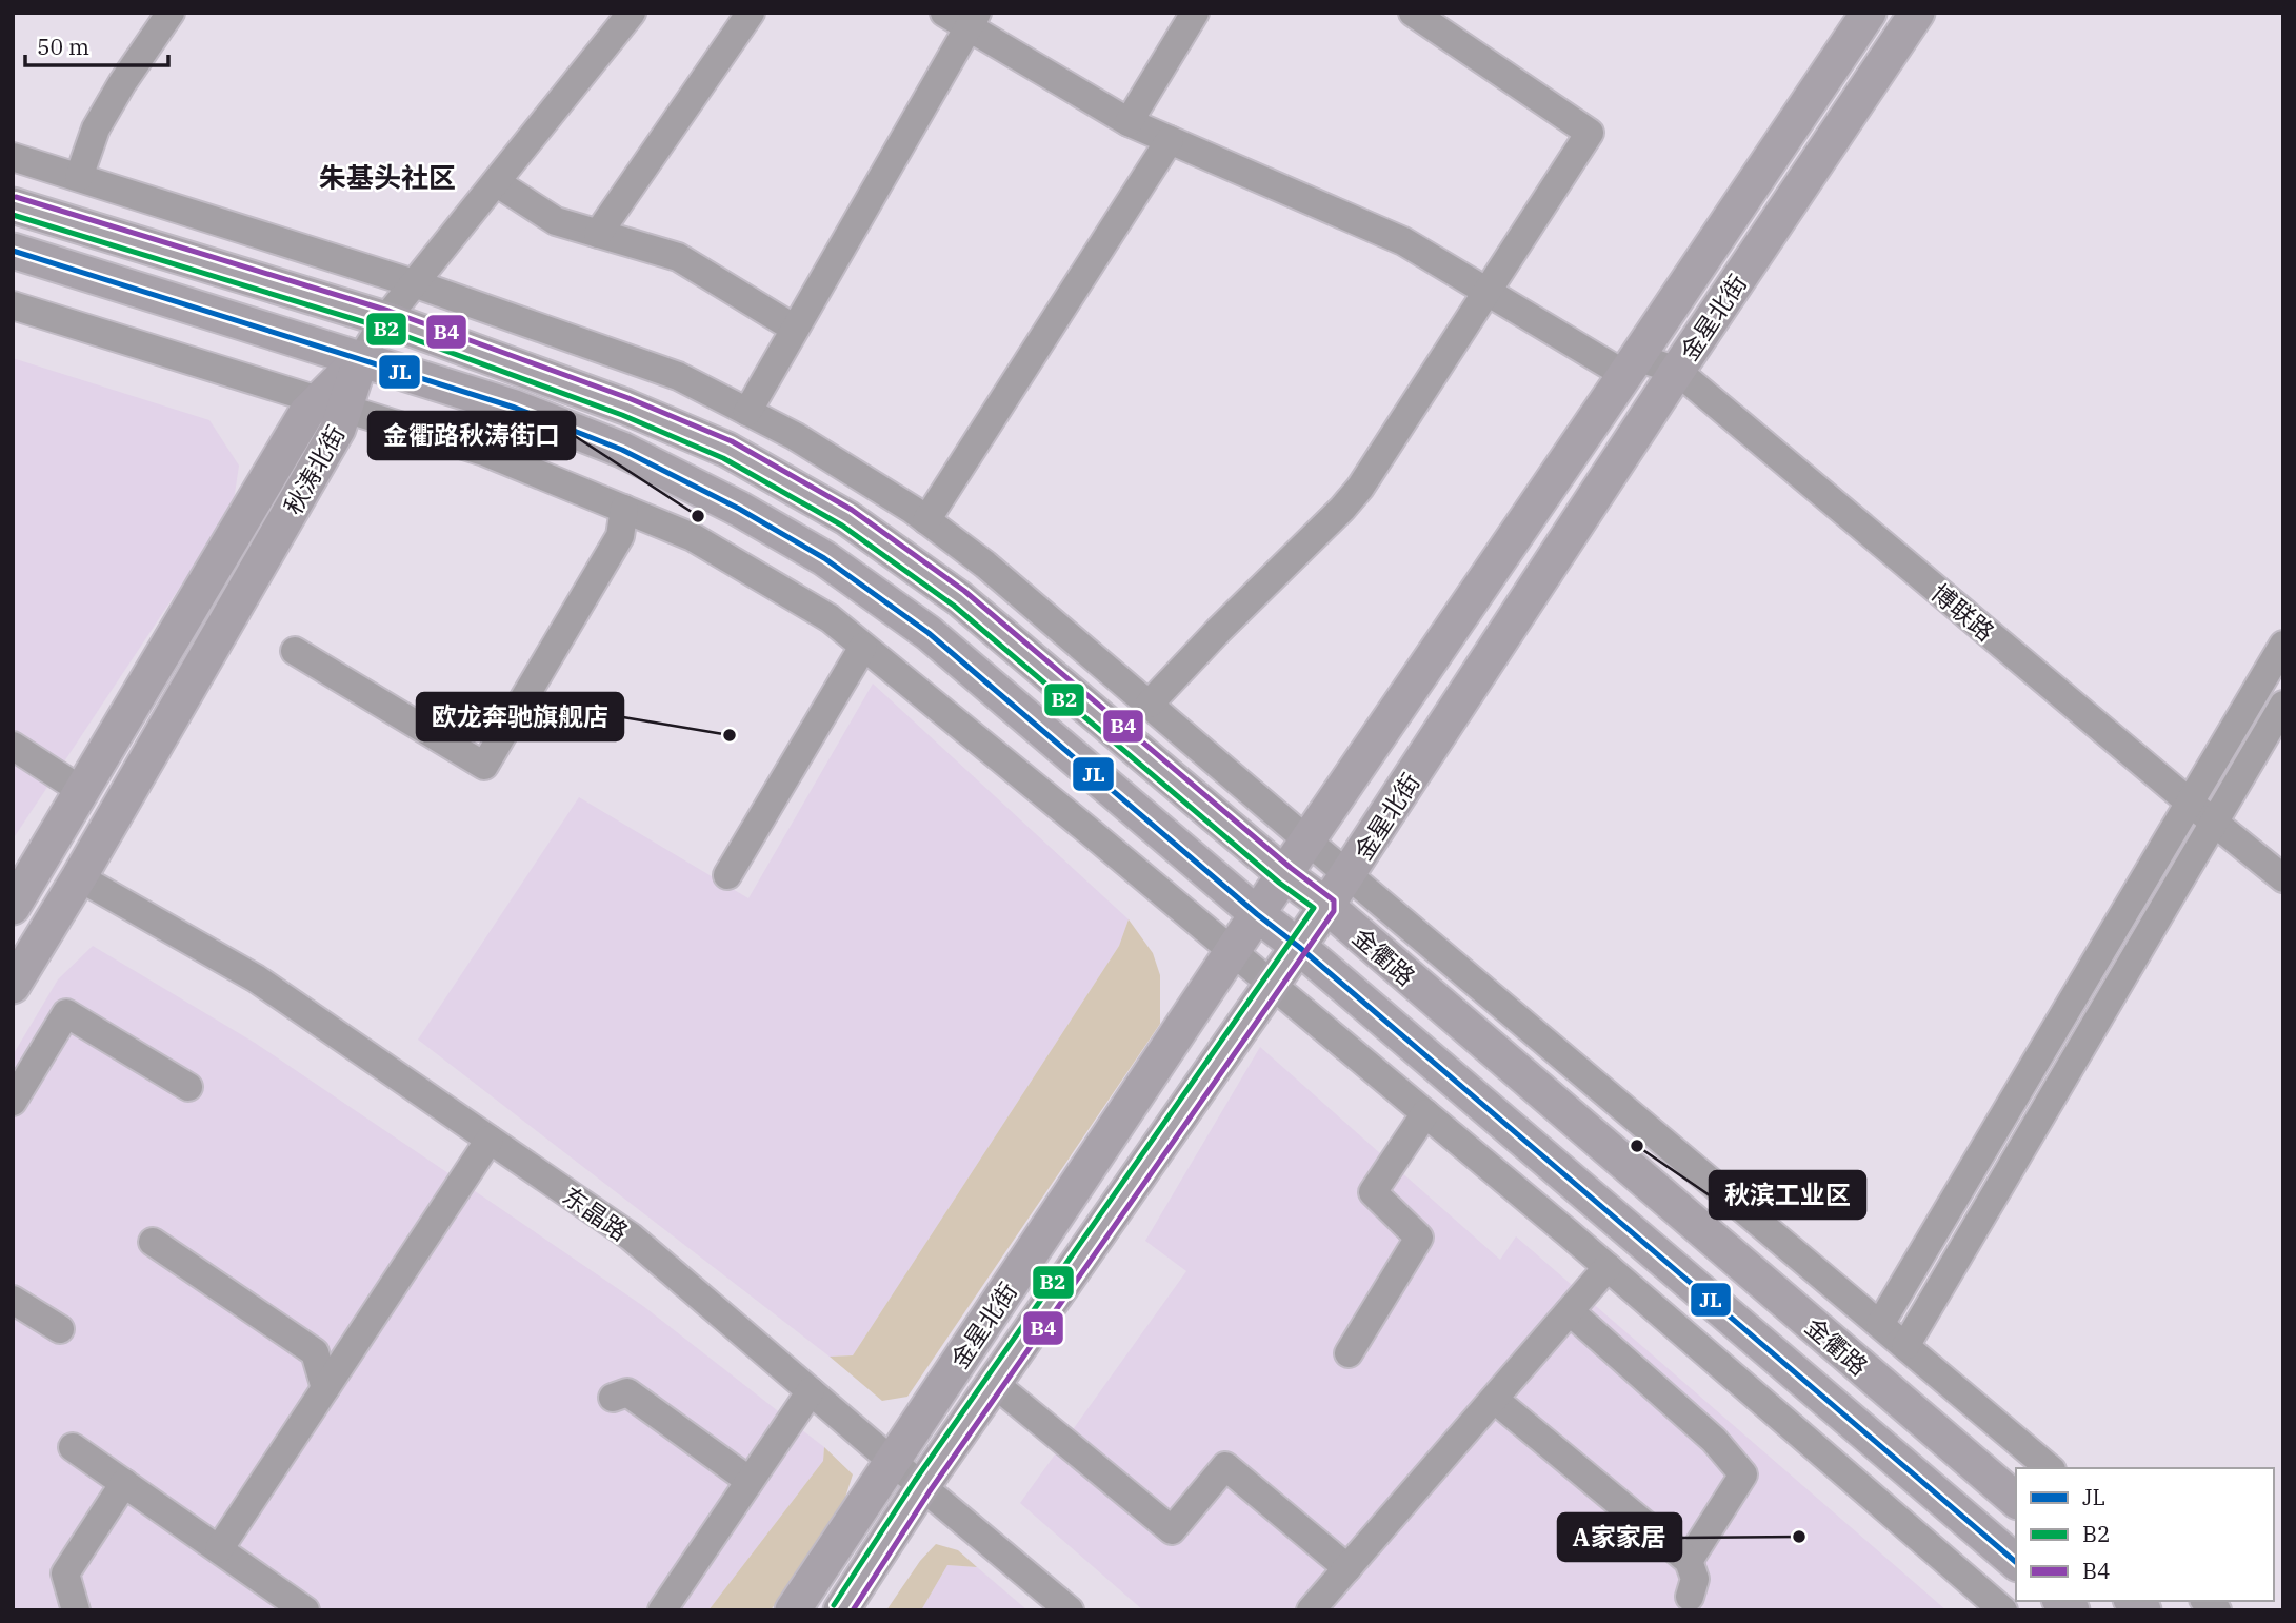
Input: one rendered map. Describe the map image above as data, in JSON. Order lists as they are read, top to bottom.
{
  "streets": {
    "main road": ["金星北街", "秋涛北街", "金衢路"],
    "street": ["博联路", "东晶路"]
  },
  "crossings": [
    ["金星北街", "博联路"],
    ["金星北街", "金衢路"],
    ["金星北街", "东晶路"],
    ["秋涛北街", "金衢路"],
    ["秋涛北街", "东晶路"]
  ],
  "districts": ["朱基头社区"],
  "places": [
    "金衢路秋涛街口",
    "欧龙奔驰旗舰店",
    "秋滨工业区",
    "A家家居"
  ],
  "lines": ["transit line B4", "transit line B2", "transit line JL"],
  "legend": ["JL", "B2", "B4"],
  "scale_bar": "50 m"
}
